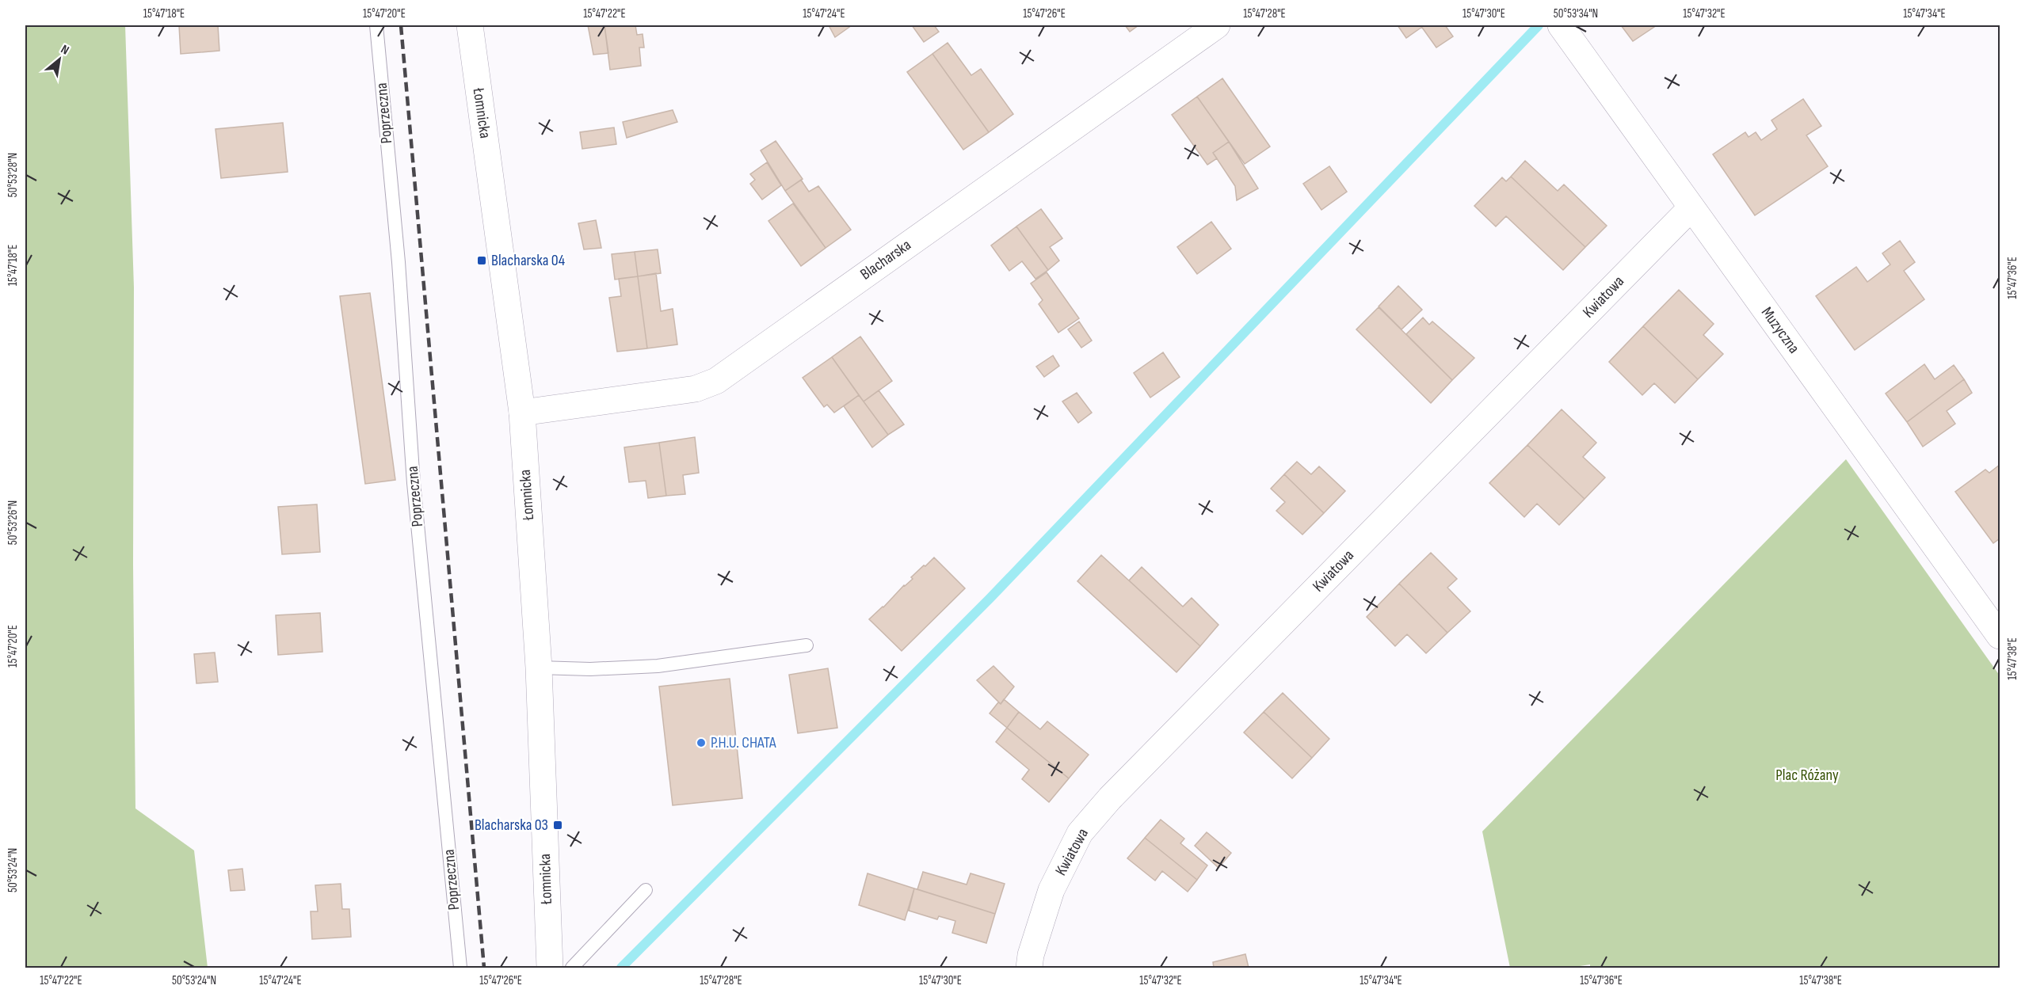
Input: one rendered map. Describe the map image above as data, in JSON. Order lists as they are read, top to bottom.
{
  "streets": {
    "street": [
      "Łomnicka",
      "Blacharska",
      "Kwiatowa",
      "Muzyczna"
    ],
    "lane": ["Poprzeczna"]
  },
  "crossings": [
    ["Łomnicka", "Blacharska"],
    ["Kwiatowa", "Muzyczna"]
  ],
  "parks": ["Plac Różany"],
  "places": {
    "transit": ["Blacharska 04", "Blacharska 03"],
    "other": ["P.H.U. CHATA"]
  },
  "north": "top right",
  "coordinates": [
    "15°47'18\"E",
    "15°47'20\"E",
    "15°47'22\"E",
    "15°47'24\"E",
    "15°47'26\"E",
    "15°47'28\"E",
    "15°47'30\"E",
    "50°53'34\"N",
    "15°47'32\"E",
    "15°47'34\"E",
    "50°53'28\"N",
    "15°47'36\"E",
    "50°53'26\"N",
    "15°47'38\"E",
    "50°53'24\"N"
  ]
}
